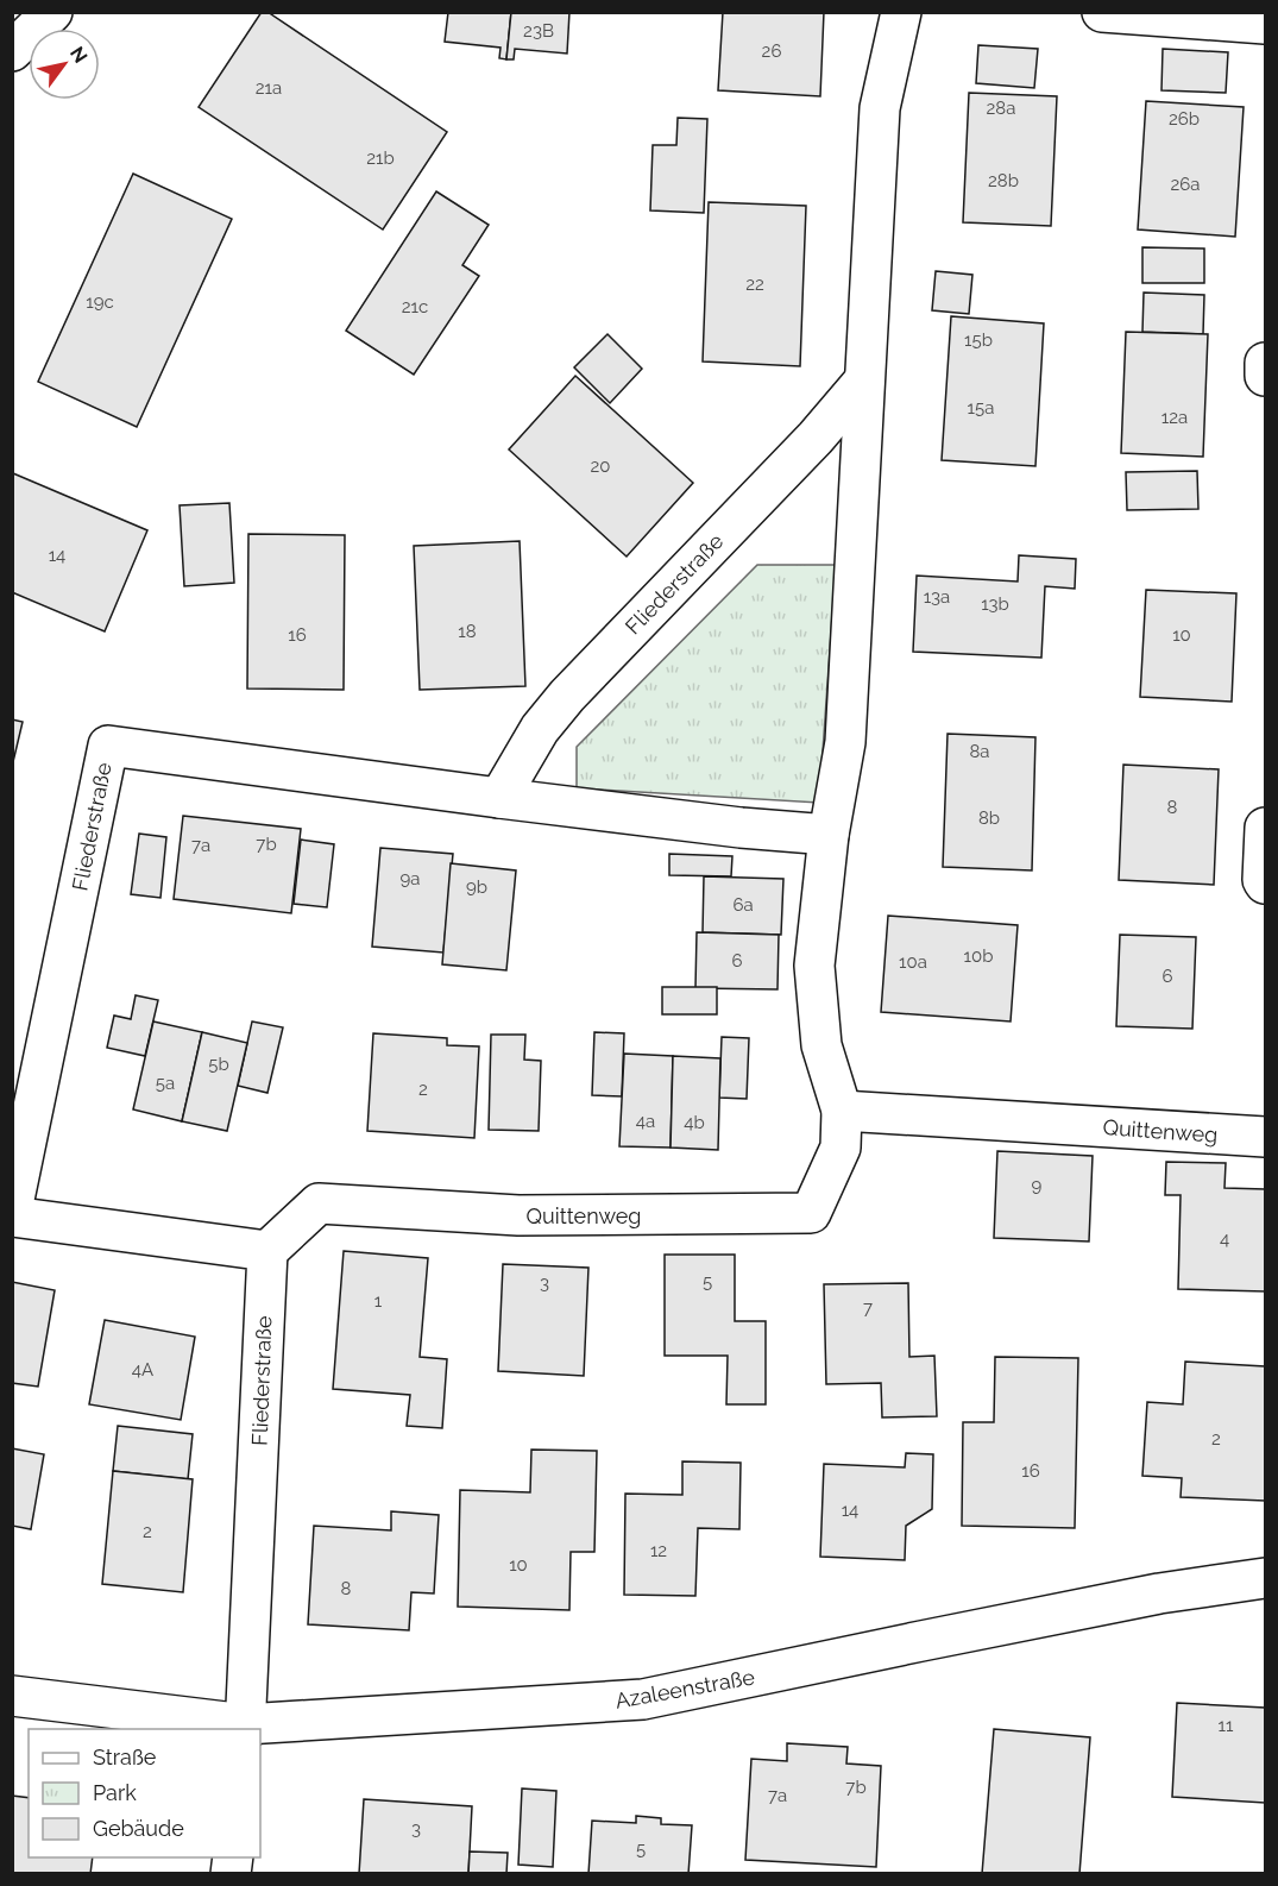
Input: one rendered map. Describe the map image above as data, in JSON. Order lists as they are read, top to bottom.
{
  "streets": {
    "street": ["Fliederstraße", "Quittenweg", "Azaleenstraße"]
  },
  "crossings": [
    ["Fliederstraße", "Quittenweg"],
    ["Fliederstraße", "Azaleenstraße"]
  ],
  "house_numbers": [
    "23B",
    "26",
    "21a",
    "28a",
    "26b",
    "21b",
    "28b",
    "26a",
    "22",
    "19c",
    "21c",
    "15b",
    "15a",
    "12a",
    "20",
    "14",
    "13a",
    "13b",
    "18",
    "16",
    "10",
    "8a",
    "8",
    "8b",
    "7b",
    "7a",
    "9a",
    "9b",
    "6a",
    "10b",
    "6",
    "10a",
    "6",
    "5b",
    "5a",
    "2",
    "4a",
    "4b",
    "9",
    "4",
    "5",
    "3",
    "1",
    "7",
    "4A",
    "2",
    "16",
    "14",
    "2",
    "12",
    "10",
    "8",
    "11",
    "7b",
    "7a",
    "3",
    "5"
  ],
  "legend": ["Straße", "Park", "Gebäude"],
  "north": "top right"
}
